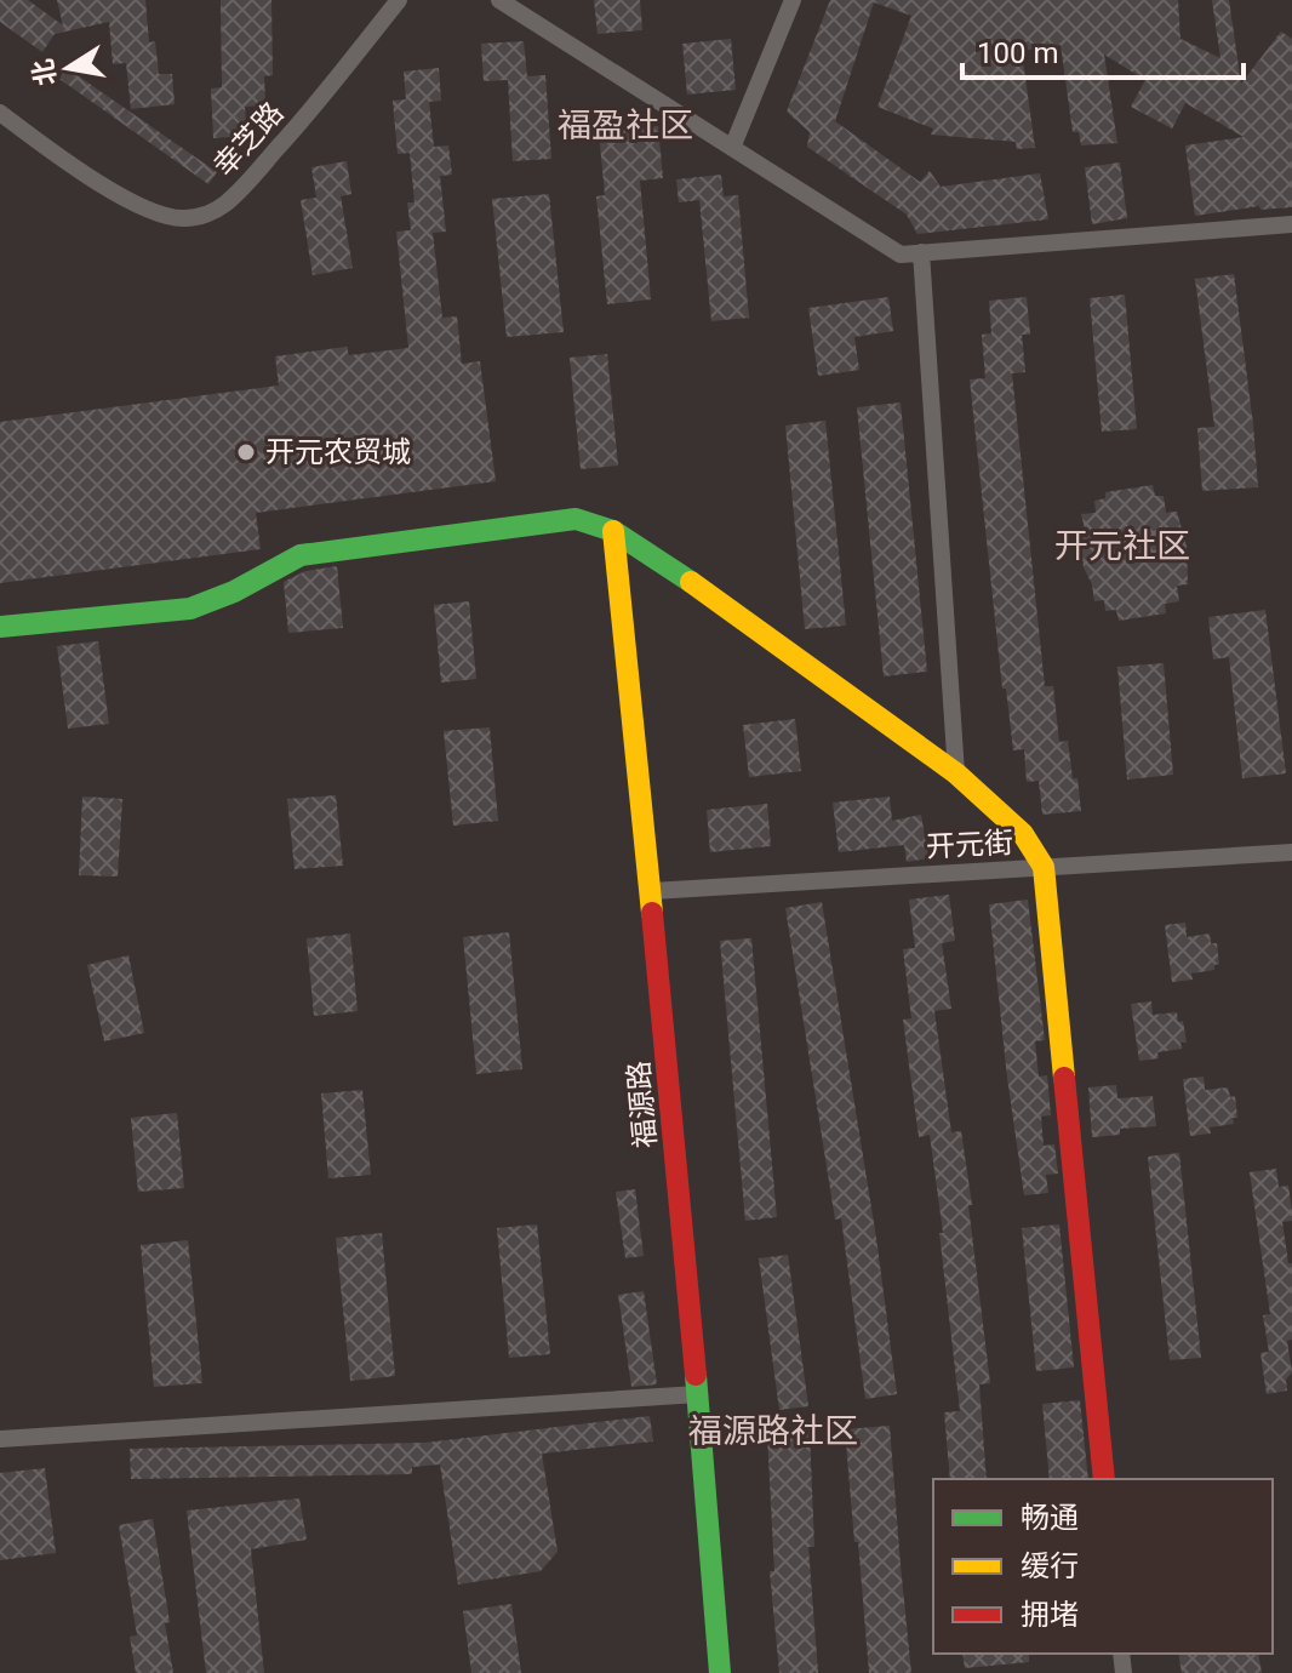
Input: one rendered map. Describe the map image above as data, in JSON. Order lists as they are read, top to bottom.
{
  "streets": {
    "street": ["幸芝路", "开元街", "福源路"]
  },
  "crossings": [
    ["开元街", "福源路"]
  ],
  "districts": ["福盈社区", "开元社区", "福源路社区"],
  "places": ["开元农贸城"],
  "legend": ["畅通", "缓行", "拥堵"],
  "scale_bar": "100 m",
  "north": "left"
}
